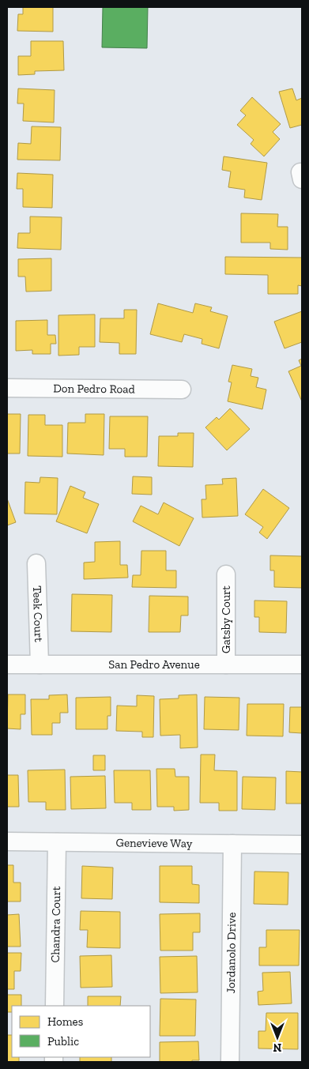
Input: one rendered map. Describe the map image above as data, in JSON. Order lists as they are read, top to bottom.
{
  "streets": {
    "street": [
      "Don Pedro Road",
      "Teek Court",
      "Gatsby Court",
      "San Pedro Avenue",
      "Genevieve Way",
      "Chandra Court",
      "Jordanolo Drive"
    ]
  },
  "crossings": [
    ["Teek Court", "San Pedro Avenue"],
    ["Gatsby Court", "San Pedro Avenue"],
    ["Genevieve Way", "Chandra Court"],
    ["Genevieve Way", "Jordanolo Drive"]
  ],
  "legend": ["Homes", "Public"],
  "north": "bottom"
}
